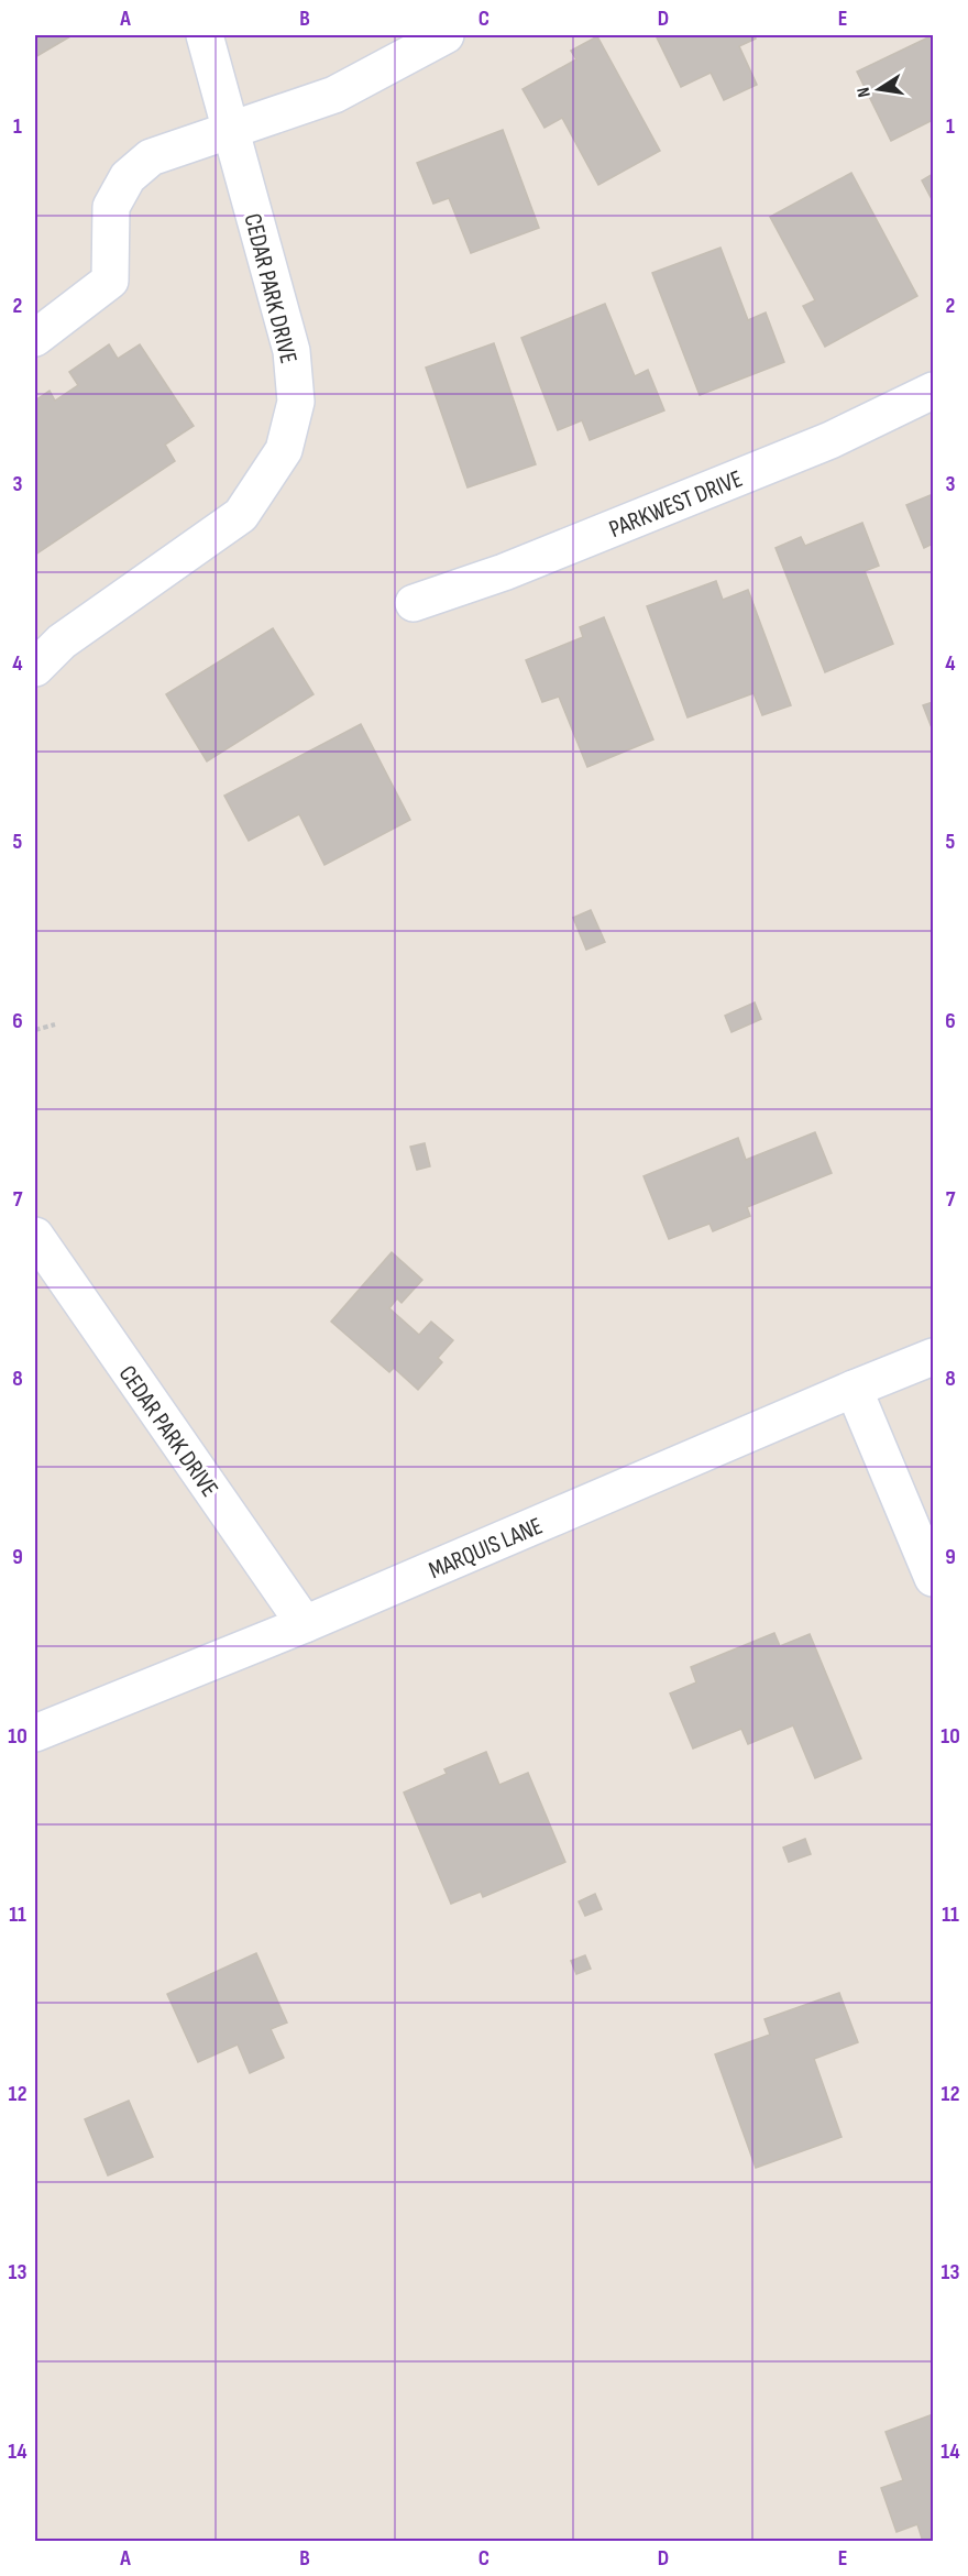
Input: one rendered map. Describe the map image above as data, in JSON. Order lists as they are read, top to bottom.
{
  "streets": {
    "street": ["CEDAR PARK DRIVE", "PARKWEST DRIVE", "MARQUIS LANE"]
  },
  "crossings": [
    ["CEDAR PARK DRIVE", "MARQUIS LANE"]
  ],
  "north": "left",
  "grid": {
    "columns": [
      "A",
      "B",
      "C",
      "D",
      "E"
    ],
    "rows": [
      "1",
      "2",
      "3",
      "4",
      "5",
      "6",
      "7",
      "8",
      "9",
      "10",
      "11",
      "12",
      "13",
      "14"
    ]
  }
}
